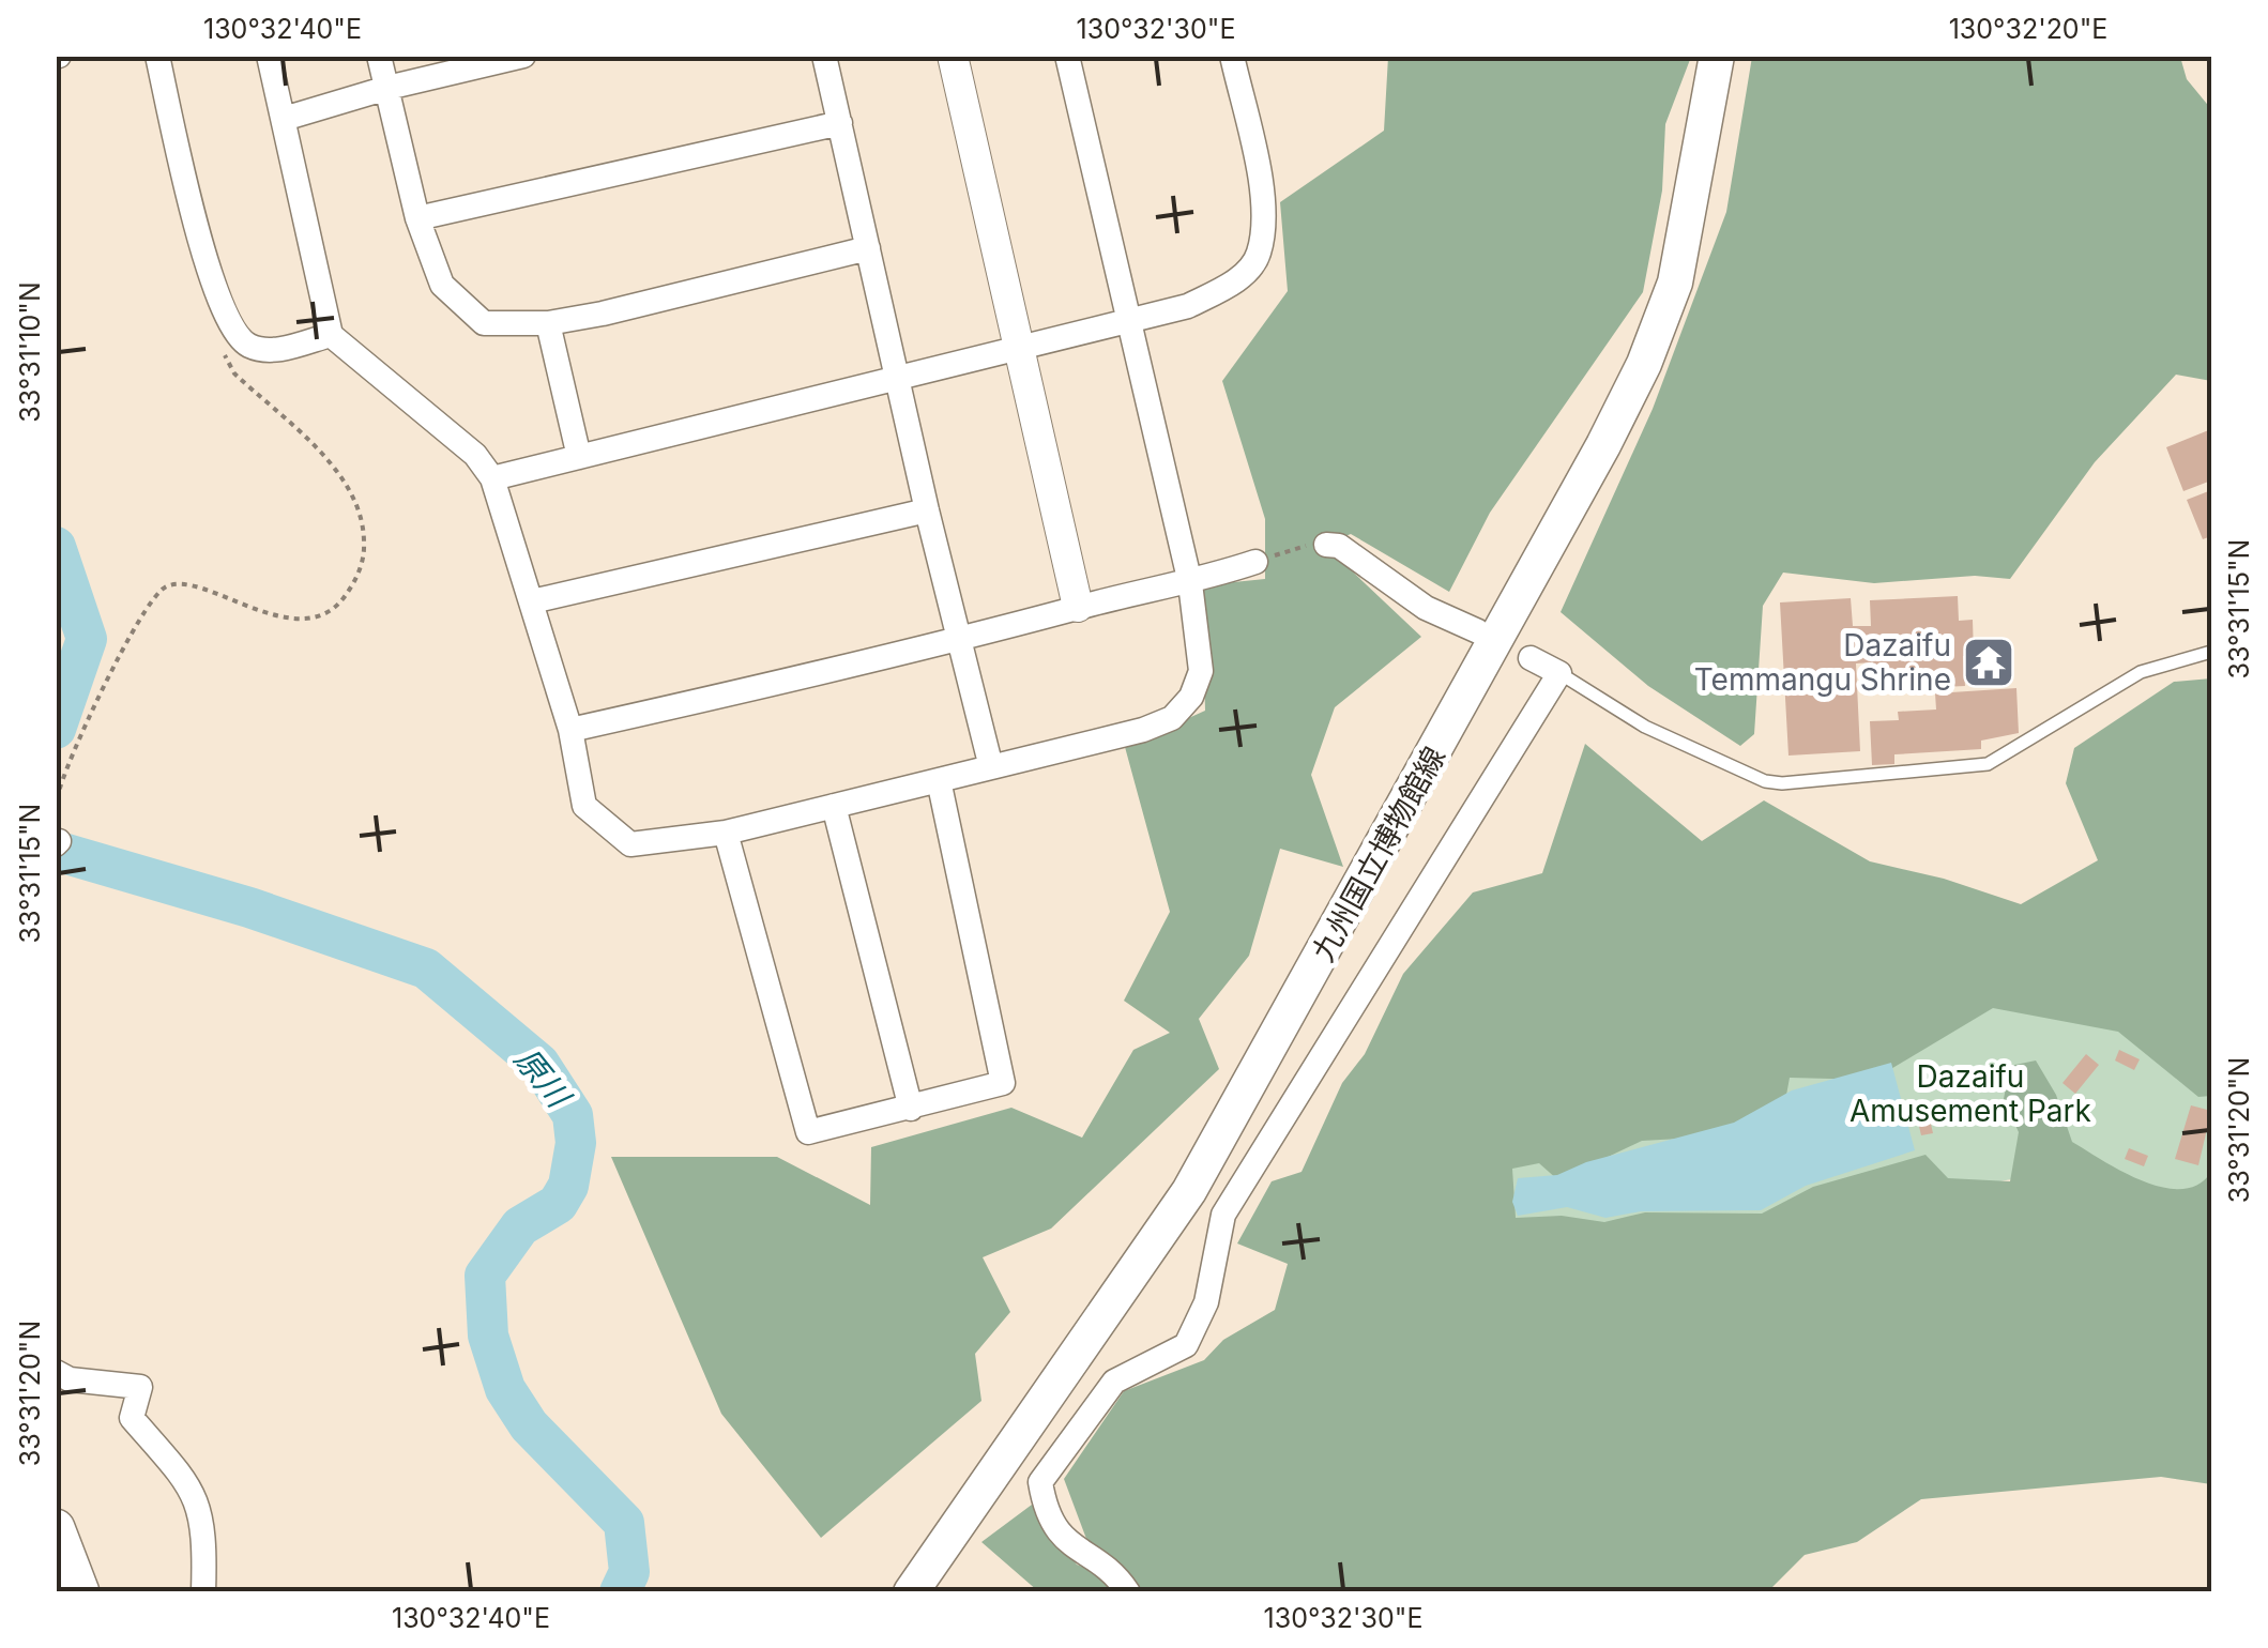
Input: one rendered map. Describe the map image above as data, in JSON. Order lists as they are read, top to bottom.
{
  "streets": {
    "main road": ["九州国立博物館線"]
  },
  "water": ["原川"],
  "parks": ["Dazaifu Amusement Park"],
  "places": {
    "temple": ["Dazaifu Temmangu Shrine"]
  },
  "coordinates": [
    "130°32'40\"E",
    "130°32'30\"E",
    "130°32'20\"E",
    "33°31'10\"N",
    "33°31'15\"N",
    "33°31'20\"N"
  ]
}
